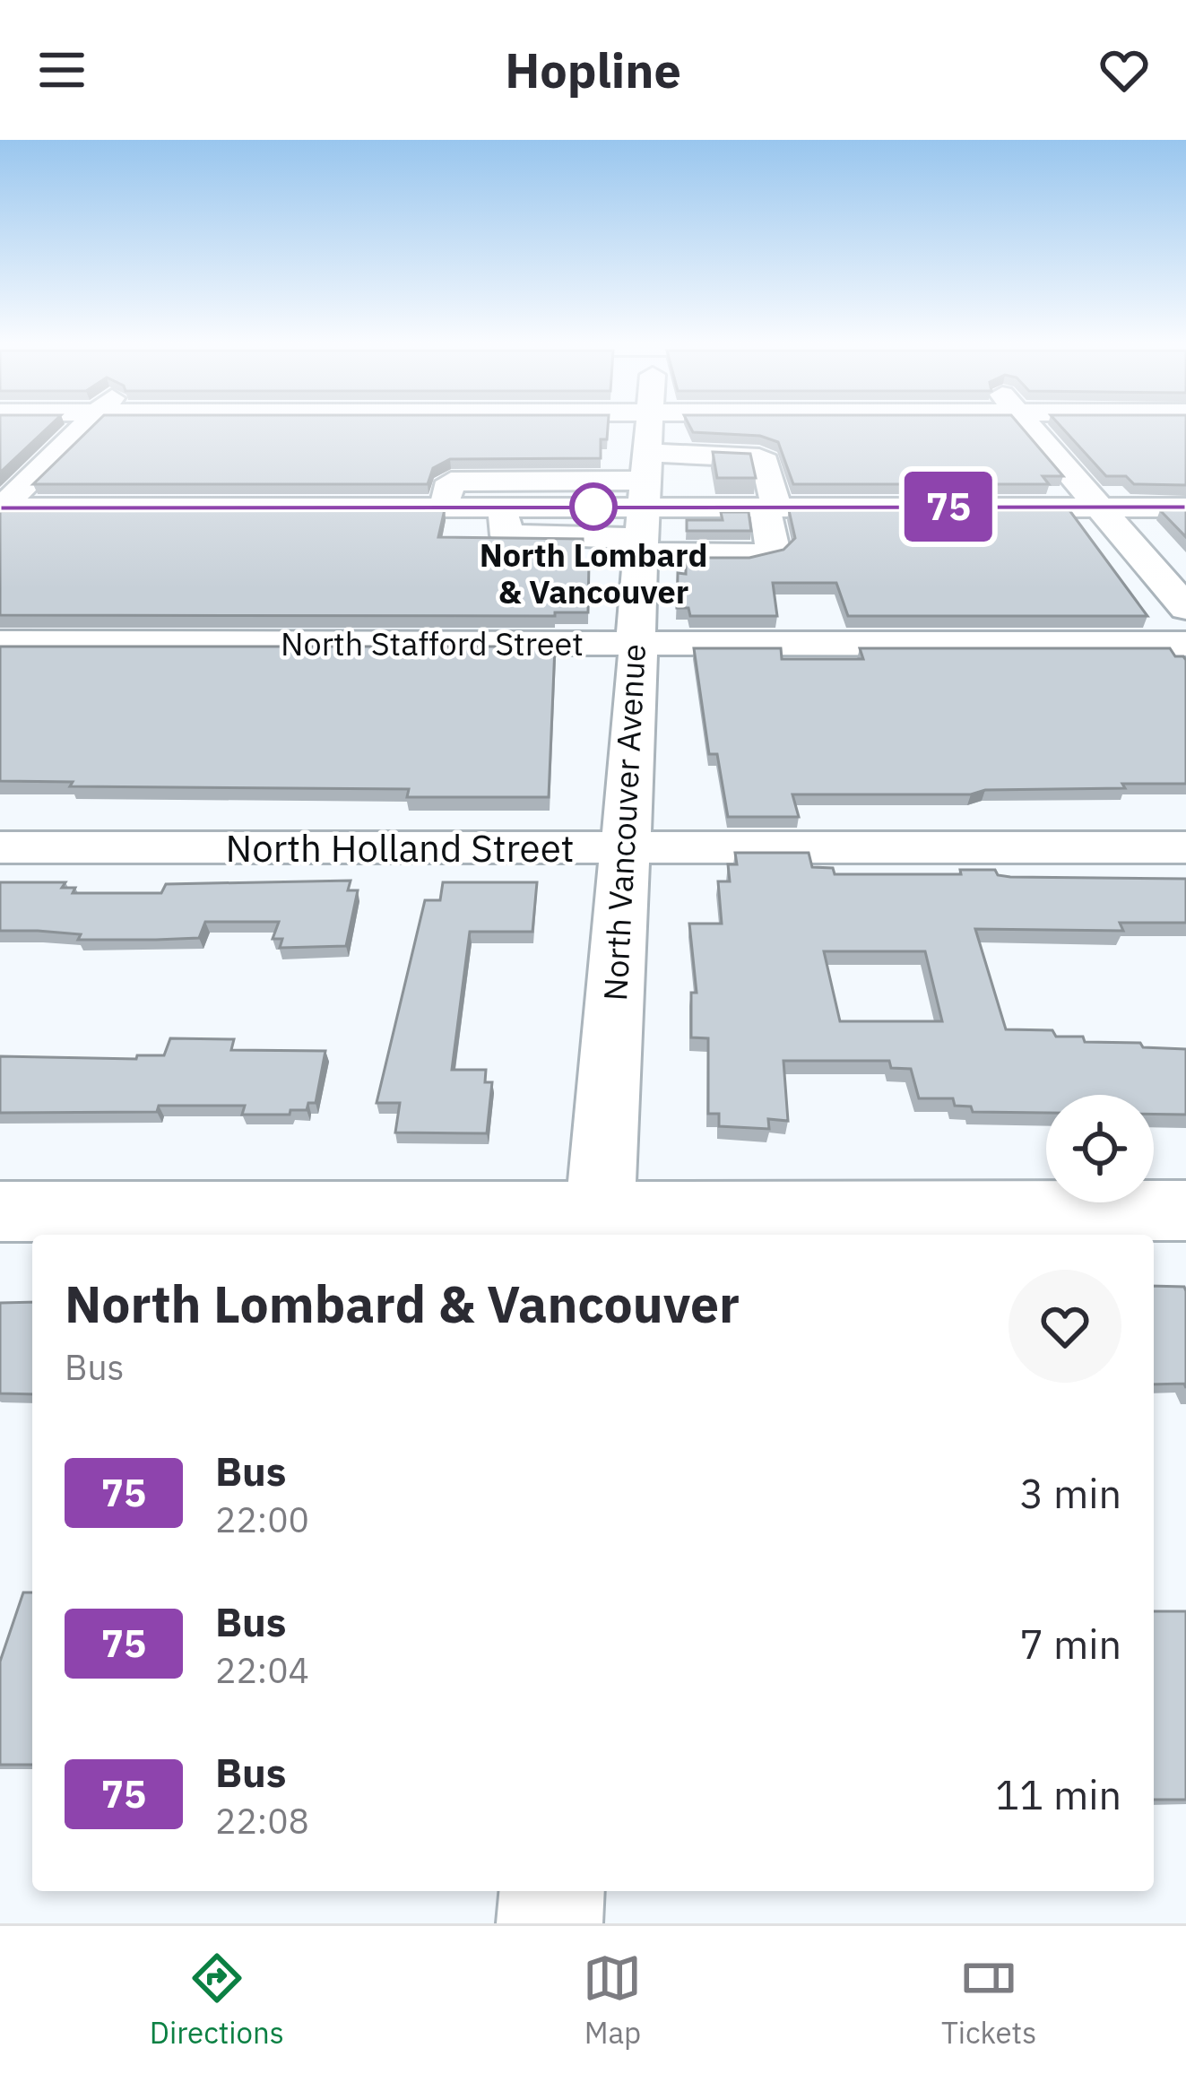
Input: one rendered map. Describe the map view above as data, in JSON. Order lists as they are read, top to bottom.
{
  "streets": {
    "street": ["North Stafford Street", "North Vancouver Avenue", "North Holland Street"]
  },
  "crossings": [
    ["North Stafford Street", "North Vancouver Avenue"],
    ["North Vancouver Avenue", "North Holland Street"]
  ],
  "places": ["North Lombard & Vancouver"],
  "lines": ["bus line 75"],
  "page": {
    "header": "Hopline",
    "on_map": "75",
    "heading": ["North Lombard & Vancouver", "Bus"],
    "list": [
      {
        "mark": "75",
        "name": "Bus",
        "note": "22:00",
        "value": "3 min"
      },
      {
        "mark": "75",
        "name": "Bus",
        "note": "22:04",
        "value": "7 min"
      },
      {
        "mark": "75",
        "name": "Bus",
        "note": "22:08",
        "value": "11 min"
      }
    ],
    "tabs": ["Directions", "Map", "Tickets"]
  }
}
